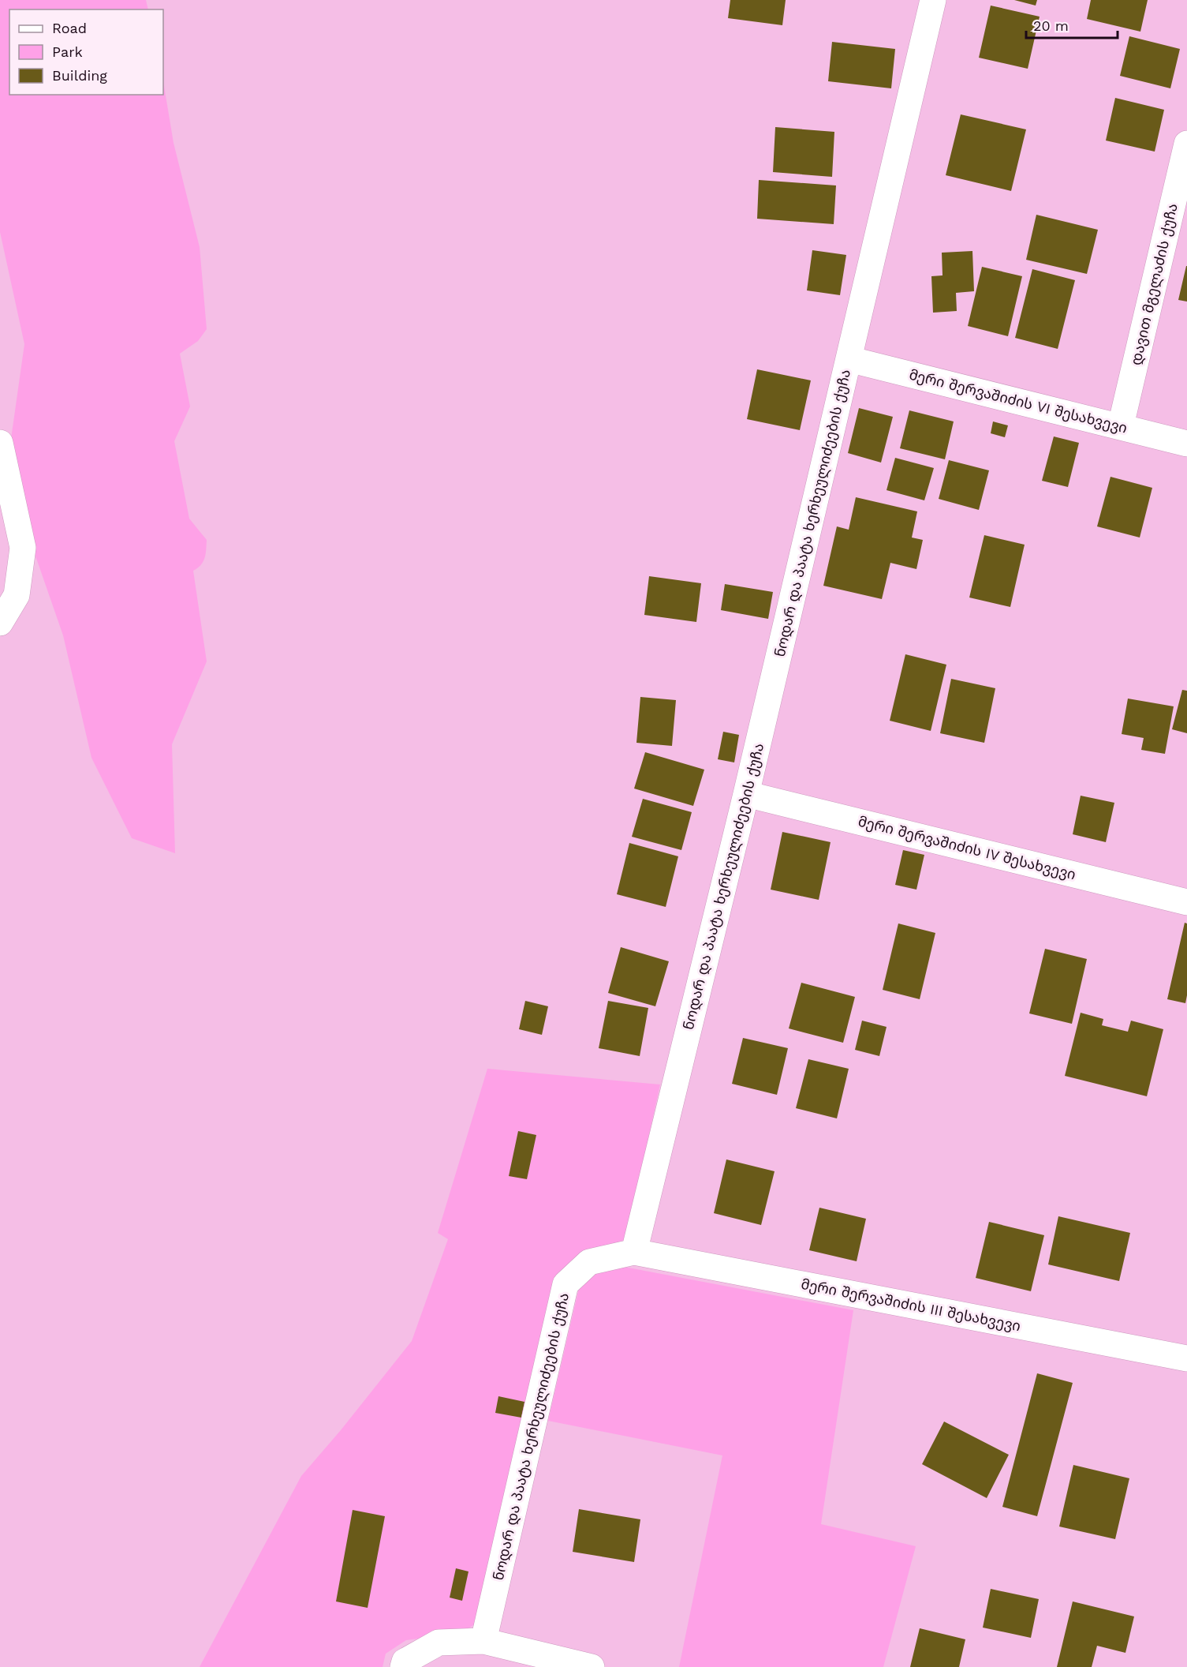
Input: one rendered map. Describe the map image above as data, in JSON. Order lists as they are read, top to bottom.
{
  "streets": {
    "street": [
      "დავით მგელაძის ქუჩა",
      "მერი შერვაშიძის VI შესახვევი",
      "ნოდარ და პაატა ხერხეულიძეების ქუჩა",
      "მერი შერვაშიძის IV შესახვევი",
      "მერი შერვაშიძის III შესახვევი"
    ]
  },
  "crossings": [
    ["დავით მგელაძის ქუჩა", "მერი შერვაშიძის VI შესახვევი"],
    ["მერი შერვაშიძის VI შესახვევი", "ნოდარ და პაატა ხერხეულიძეების ქუჩა"],
    ["ნოდარ და პაატა ხერხეულიძეების ქუჩა", "მერი შერვაშიძის IV შესახვევი"],
    ["ნოდარ და პაატა ხერხეულიძეების ქუჩა", "მერი შერვაშიძის III შესახვევი"]
  ],
  "legend": ["Road", "Park", "Building"],
  "scale_bar": "20 m"
}
